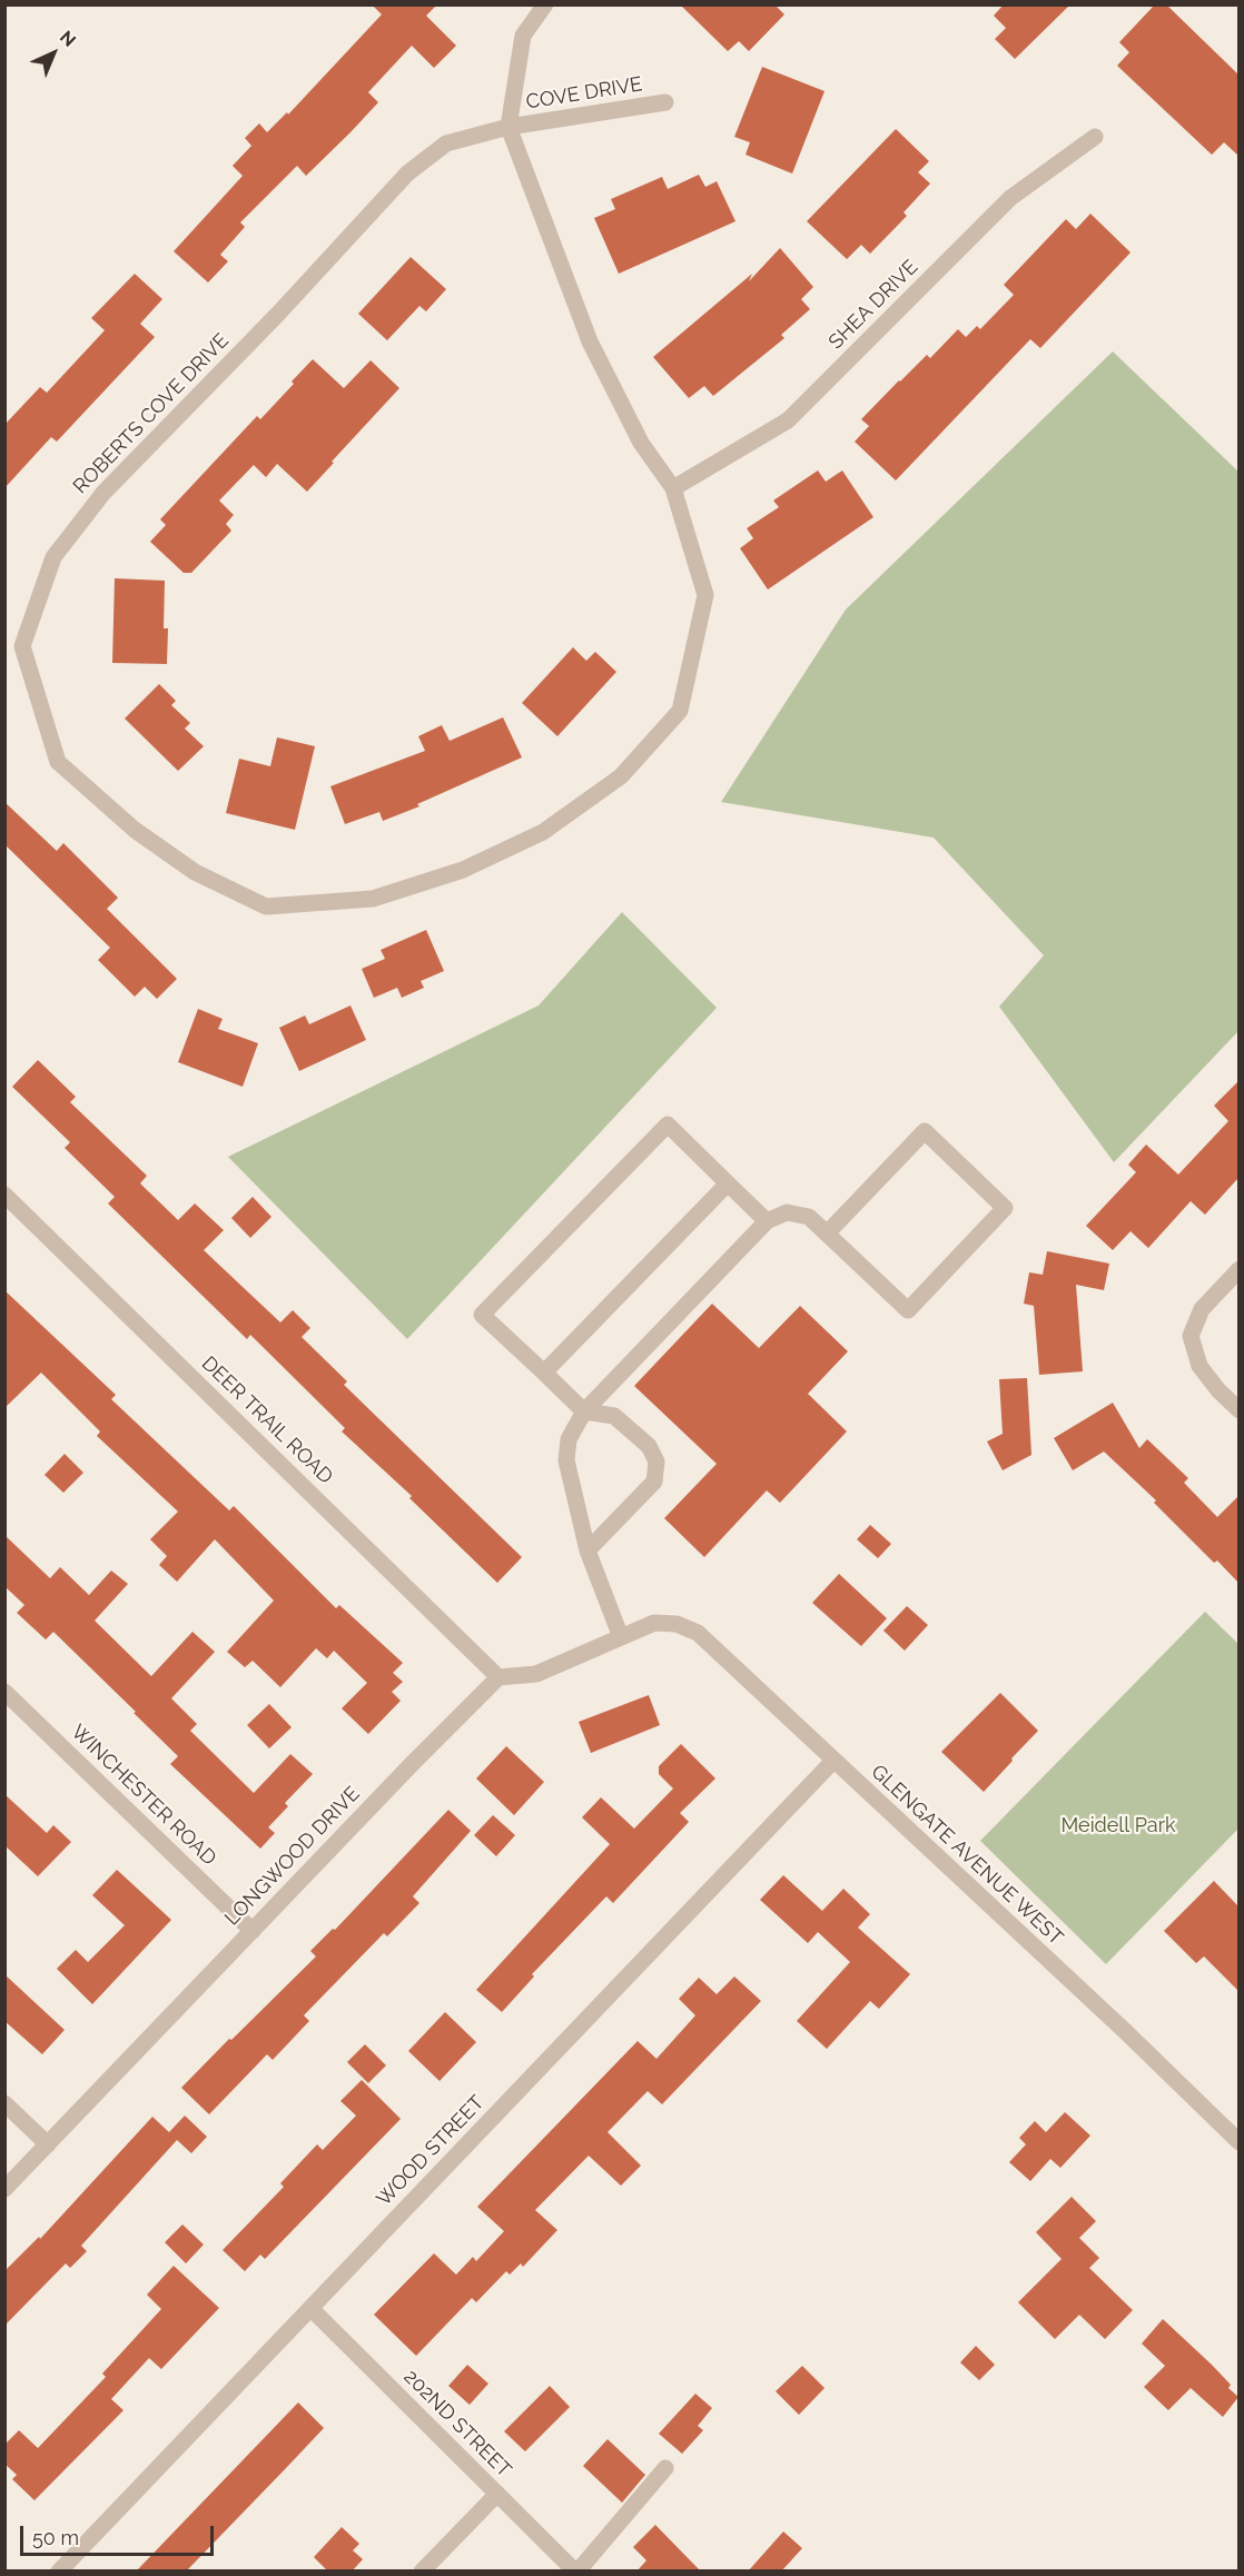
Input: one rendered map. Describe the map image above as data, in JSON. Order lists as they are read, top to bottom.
{
  "streets": {
    "street": [
      "COVE DRIVE",
      "SHEA DRIVE",
      "ROBERTS COVE DRIVE",
      "DEER TRAIL ROAD",
      "WINCHESTER ROAD",
      "GLENGATE AVENUE WEST",
      "LONGWOOD DRIVE",
      "WOOD STREET",
      "202ND STREET"
    ]
  },
  "crossings": [
    ["COVE DRIVE", "ROBERTS COVE DRIVE"],
    ["SHEA DRIVE", "ROBERTS COVE DRIVE"],
    ["DEER TRAIL ROAD", "LONGWOOD DRIVE"],
    ["WINCHESTER ROAD", "LONGWOOD DRIVE"],
    ["GLENGATE AVENUE WEST", "WOOD STREET"],
    ["WOOD STREET", "202ND STREET"]
  ],
  "parks": ["Meidell Park"],
  "scale_bar": "50 m",
  "north": "top right"
}
